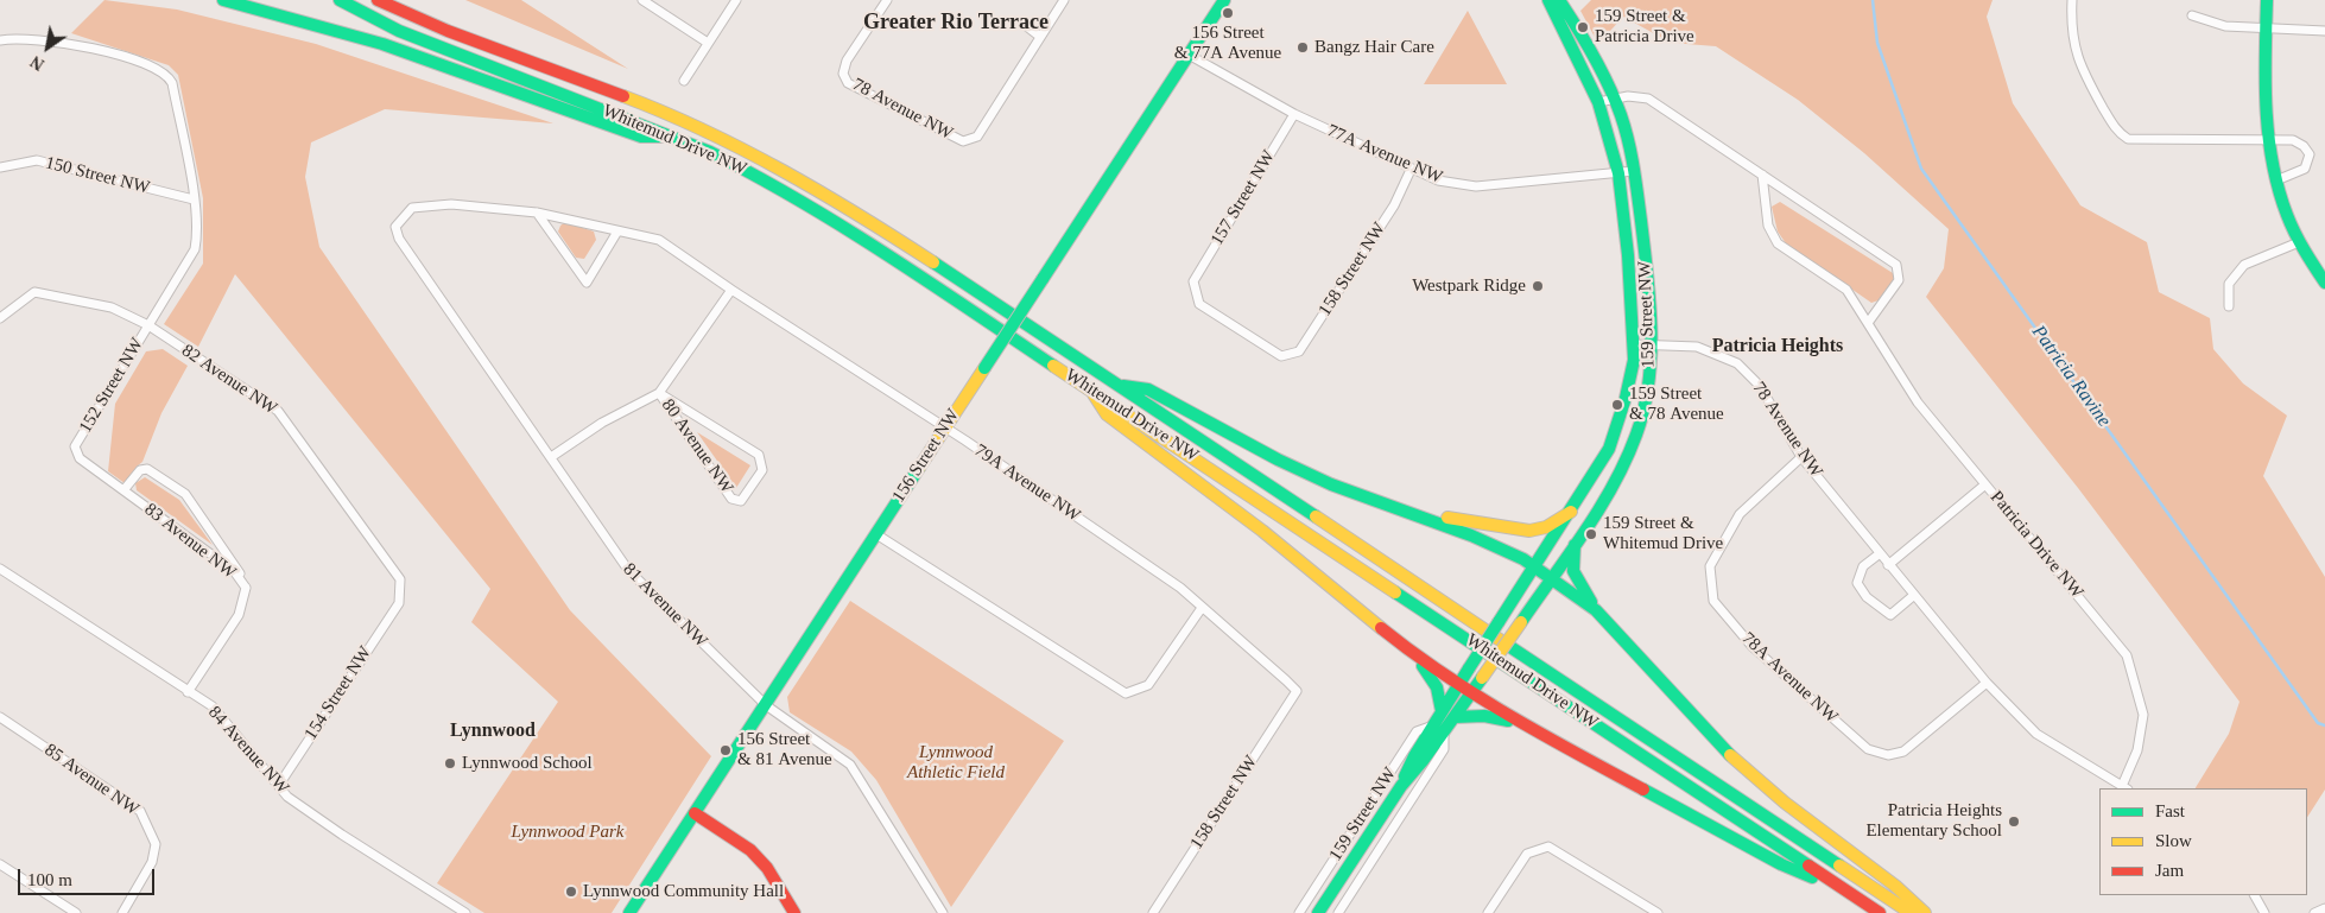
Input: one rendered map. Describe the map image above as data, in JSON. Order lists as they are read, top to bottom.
{
  "streets": {
    "main road": ["Whitemud Drive NW", "159 Street NW", "156 Street NW"],
    "street": [
      "78 Avenue NW",
      "77A Avenue NW",
      "150 Street NW",
      "157 Street NW",
      "158 Street NW",
      "82 Avenue NW",
      "152 Street NW",
      "80 Avenue NW",
      "79A Avenue NW",
      "83 Avenue NW",
      "Patricia Drive NW",
      "81 Avenue NW",
      "78A Avenue NW",
      "154 Street NW",
      "84 Avenue NW",
      "85 Avenue NW"
    ]
  },
  "crossings": [
    ["78 Avenue NW", "159 Street NW"],
    ["78 Avenue NW", "Patricia Drive NW"],
    ["78 Avenue NW", "78A Avenue NW"],
    ["77A Avenue NW", "157 Street NW"],
    ["77A Avenue NW", "158 Street NW"],
    ["77A Avenue NW", "159 Street NW"],
    ["77A Avenue NW", "156 Street NW"],
    ["150 Street NW", "152 Street NW"],
    ["157 Street NW", "158 Street NW"],
    ["158 Street NW", "79A Avenue NW"],
    ["82 Avenue NW", "152 Street NW"],
    ["82 Avenue NW", "154 Street NW"],
    ["152 Street NW", "83 Avenue NW"],
    ["156 Street NW", "79A Avenue NW"],
    ["156 Street NW", "81 Avenue NW"],
    ["79A Avenue NW", "81 Avenue NW"],
    ["154 Street NW", "84 Avenue NW"]
  ],
  "districts": ["Greater Rio Terrace", "Patricia Heights", "Lynnwood"],
  "water": ["Patricia Ravine"],
  "parks": ["Lynnwood Athletic Field", "Lynnwood Park"],
  "places": [
    "156 Street & 77A Avenue",
    "159 Street & Patricia Drive",
    "Bangz Hair Care",
    "Westpark Ridge",
    "159 Street & 78 Avenue",
    "159 Street & Whitemud Drive",
    "156 Street & 81 Avenue",
    "Lynnwood School",
    "Patricia Heights Elementary School",
    "Lynnwood Community Hall"
  ],
  "legend": ["Fast", "Slow", "Jam"],
  "scale_bar": "100 m",
  "north": "bottom left"
}
